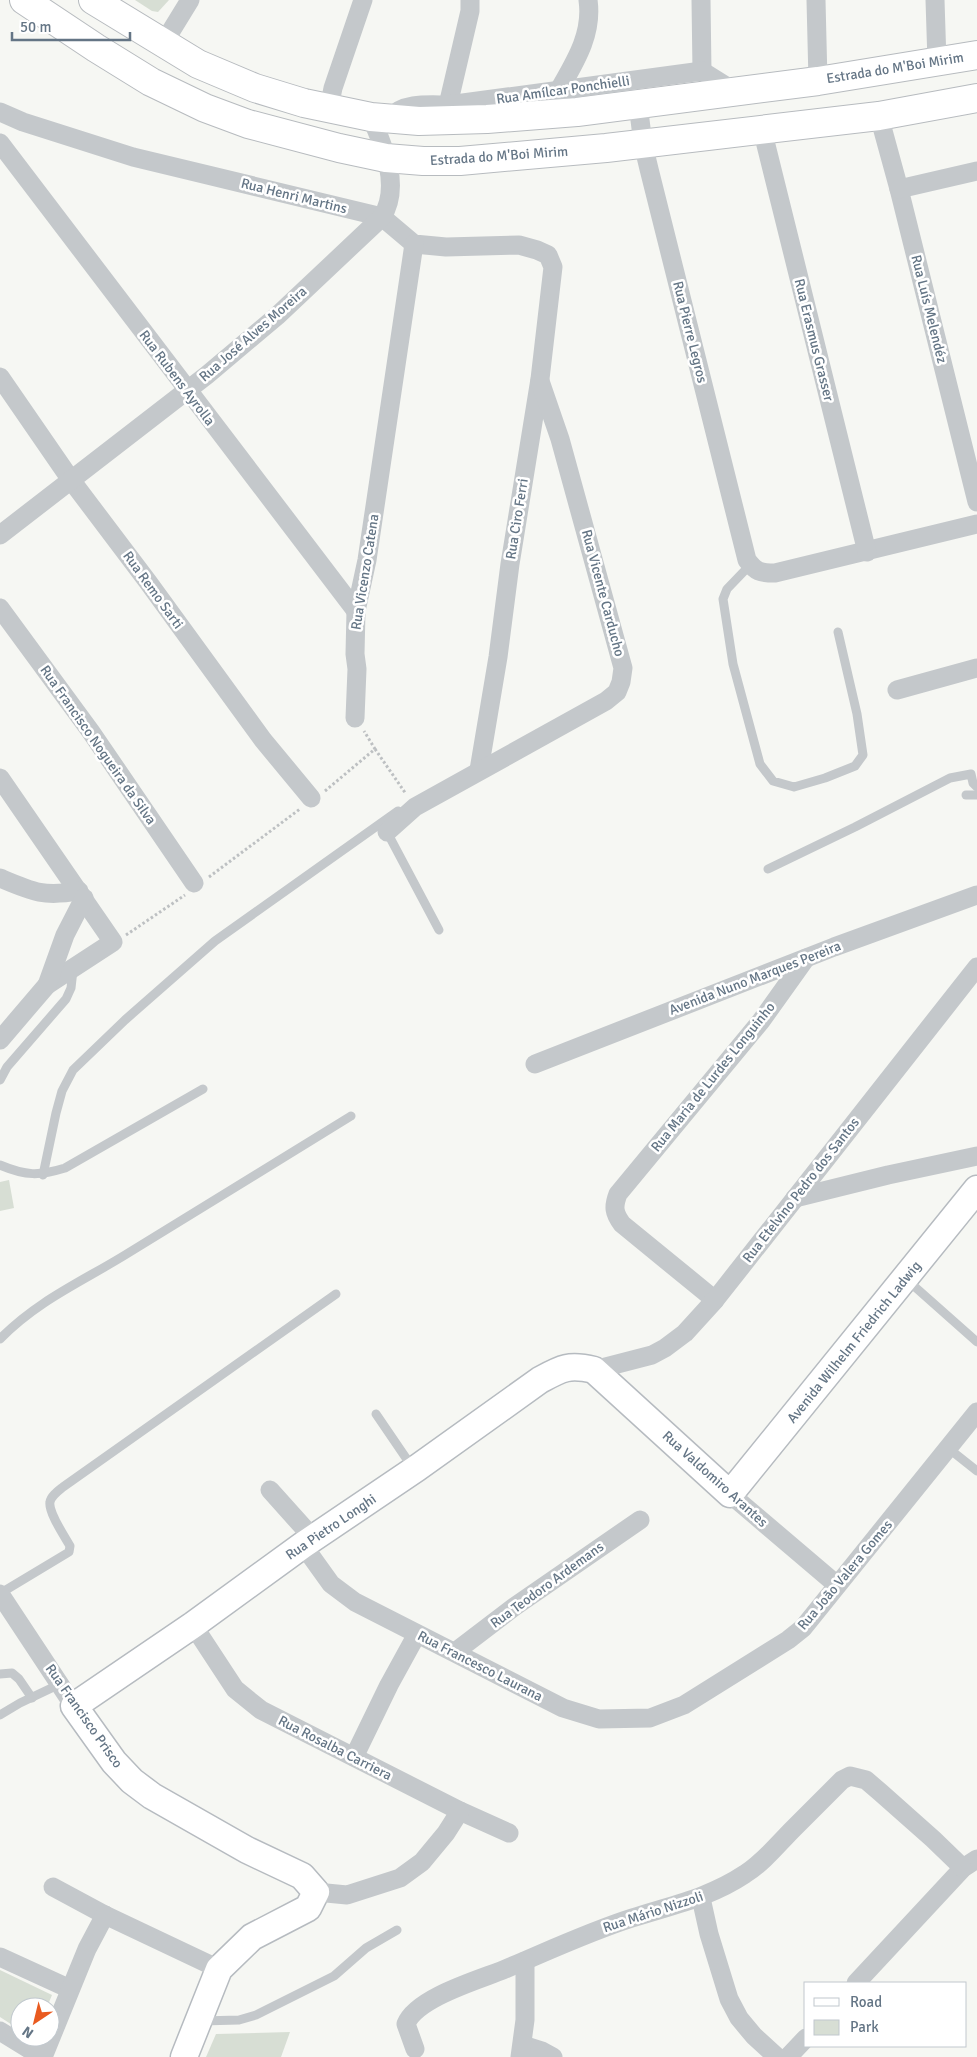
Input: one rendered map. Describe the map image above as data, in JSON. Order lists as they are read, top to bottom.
{
  "streets": {
    "main road": ["Estrada do M'Boi Mirim"],
    "street": [
      "Rua Amílcar Ponchielli",
      "Rua Henri Martins",
      "Rua Luís Melendéz",
      "Rua Pierre Legros",
      "Rua José Alves Moreira",
      "Rua Erasmus Grasser",
      "Rua Rubens Ayrolla",
      "Rua Ciro Ferri",
      "Rua Vicenzo Catena",
      "Rua Remo Sarti",
      "Rua Vicente Carducho",
      "Rua Francisco Nogueira da Silva",
      "Avenida Nuno Marques Pereira",
      "Rua Maria de Lurdes Longuinho",
      "Rua Etelvino Pedro dos Santos",
      "Avenida Wilhelm Friedrich Ladwig",
      "Rua Valdomiro Arantes",
      "Rua Pietro Longhi",
      "Rua João Valera Gomes",
      "Rua Teodoro Ardemans",
      "Rua Francesco Laurana",
      "Rua Francisco Prisco",
      "Rua Rosalba Carriera",
      "Rua Mário Nizzoli"
    ]
  },
  "crossings": [
    ["Estrada do M'Boi Mirim", "Rua Amílcar Ponchielli"],
    ["Estrada do M'Boi Mirim", "Rua Luís Melendéz"],
    ["Estrada do M'Boi Mirim", "Rua Pierre Legros"],
    ["Estrada do M'Boi Mirim", "Rua Erasmus Grasser"],
    ["Rua Henri Martins", "Rua José Alves Moreira"],
    ["Rua Henri Martins", "Rua Ciro Ferri"],
    ["Rua Henri Martins", "Rua Vicenzo Catena"],
    ["Rua José Alves Moreira", "Rua Rubens Ayrolla"],
    ["Rua José Alves Moreira", "Rua Remo Sarti"],
    ["Rua Rubens Ayrolla", "Rua Vicenzo Catena"],
    ["Rua Ciro Ferri", "Rua Vicenzo Catena"],
    ["Rua Ciro Ferri", "Rua Vicente Carducho"],
    ["Avenida Nuno Marques Pereira", "Rua Maria de Lurdes Longuinho"],
    ["Rua Maria de Lurdes Longuinho", "Rua Etelvino Pedro dos Santos"],
    ["Rua Etelvino Pedro dos Santos", "Rua Valdomiro Arantes"],
    ["Rua Etelvino Pedro dos Santos", "Rua Pietro Longhi"],
    ["Avenida Wilhelm Friedrich Ladwig", "Rua Valdomiro Arantes"],
    ["Rua Valdomiro Arantes", "Rua Pietro Longhi"],
    ["Rua Valdomiro Arantes", "Rua João Valera Gomes"],
    ["Rua Pietro Longhi", "Rua Francesco Laurana"],
    ["Rua Pietro Longhi", "Rua Francisco Prisco"],
    ["Rua Pietro Longhi", "Rua Rosalba Carriera"],
    ["Rua João Valera Gomes", "Rua Francesco Laurana"],
    ["Rua Teodoro Ardemans", "Rua Francesco Laurana"]
  ],
  "legend": ["Road", "Park"],
  "scale_bar": "50 m",
  "north": "bottom left"
}
